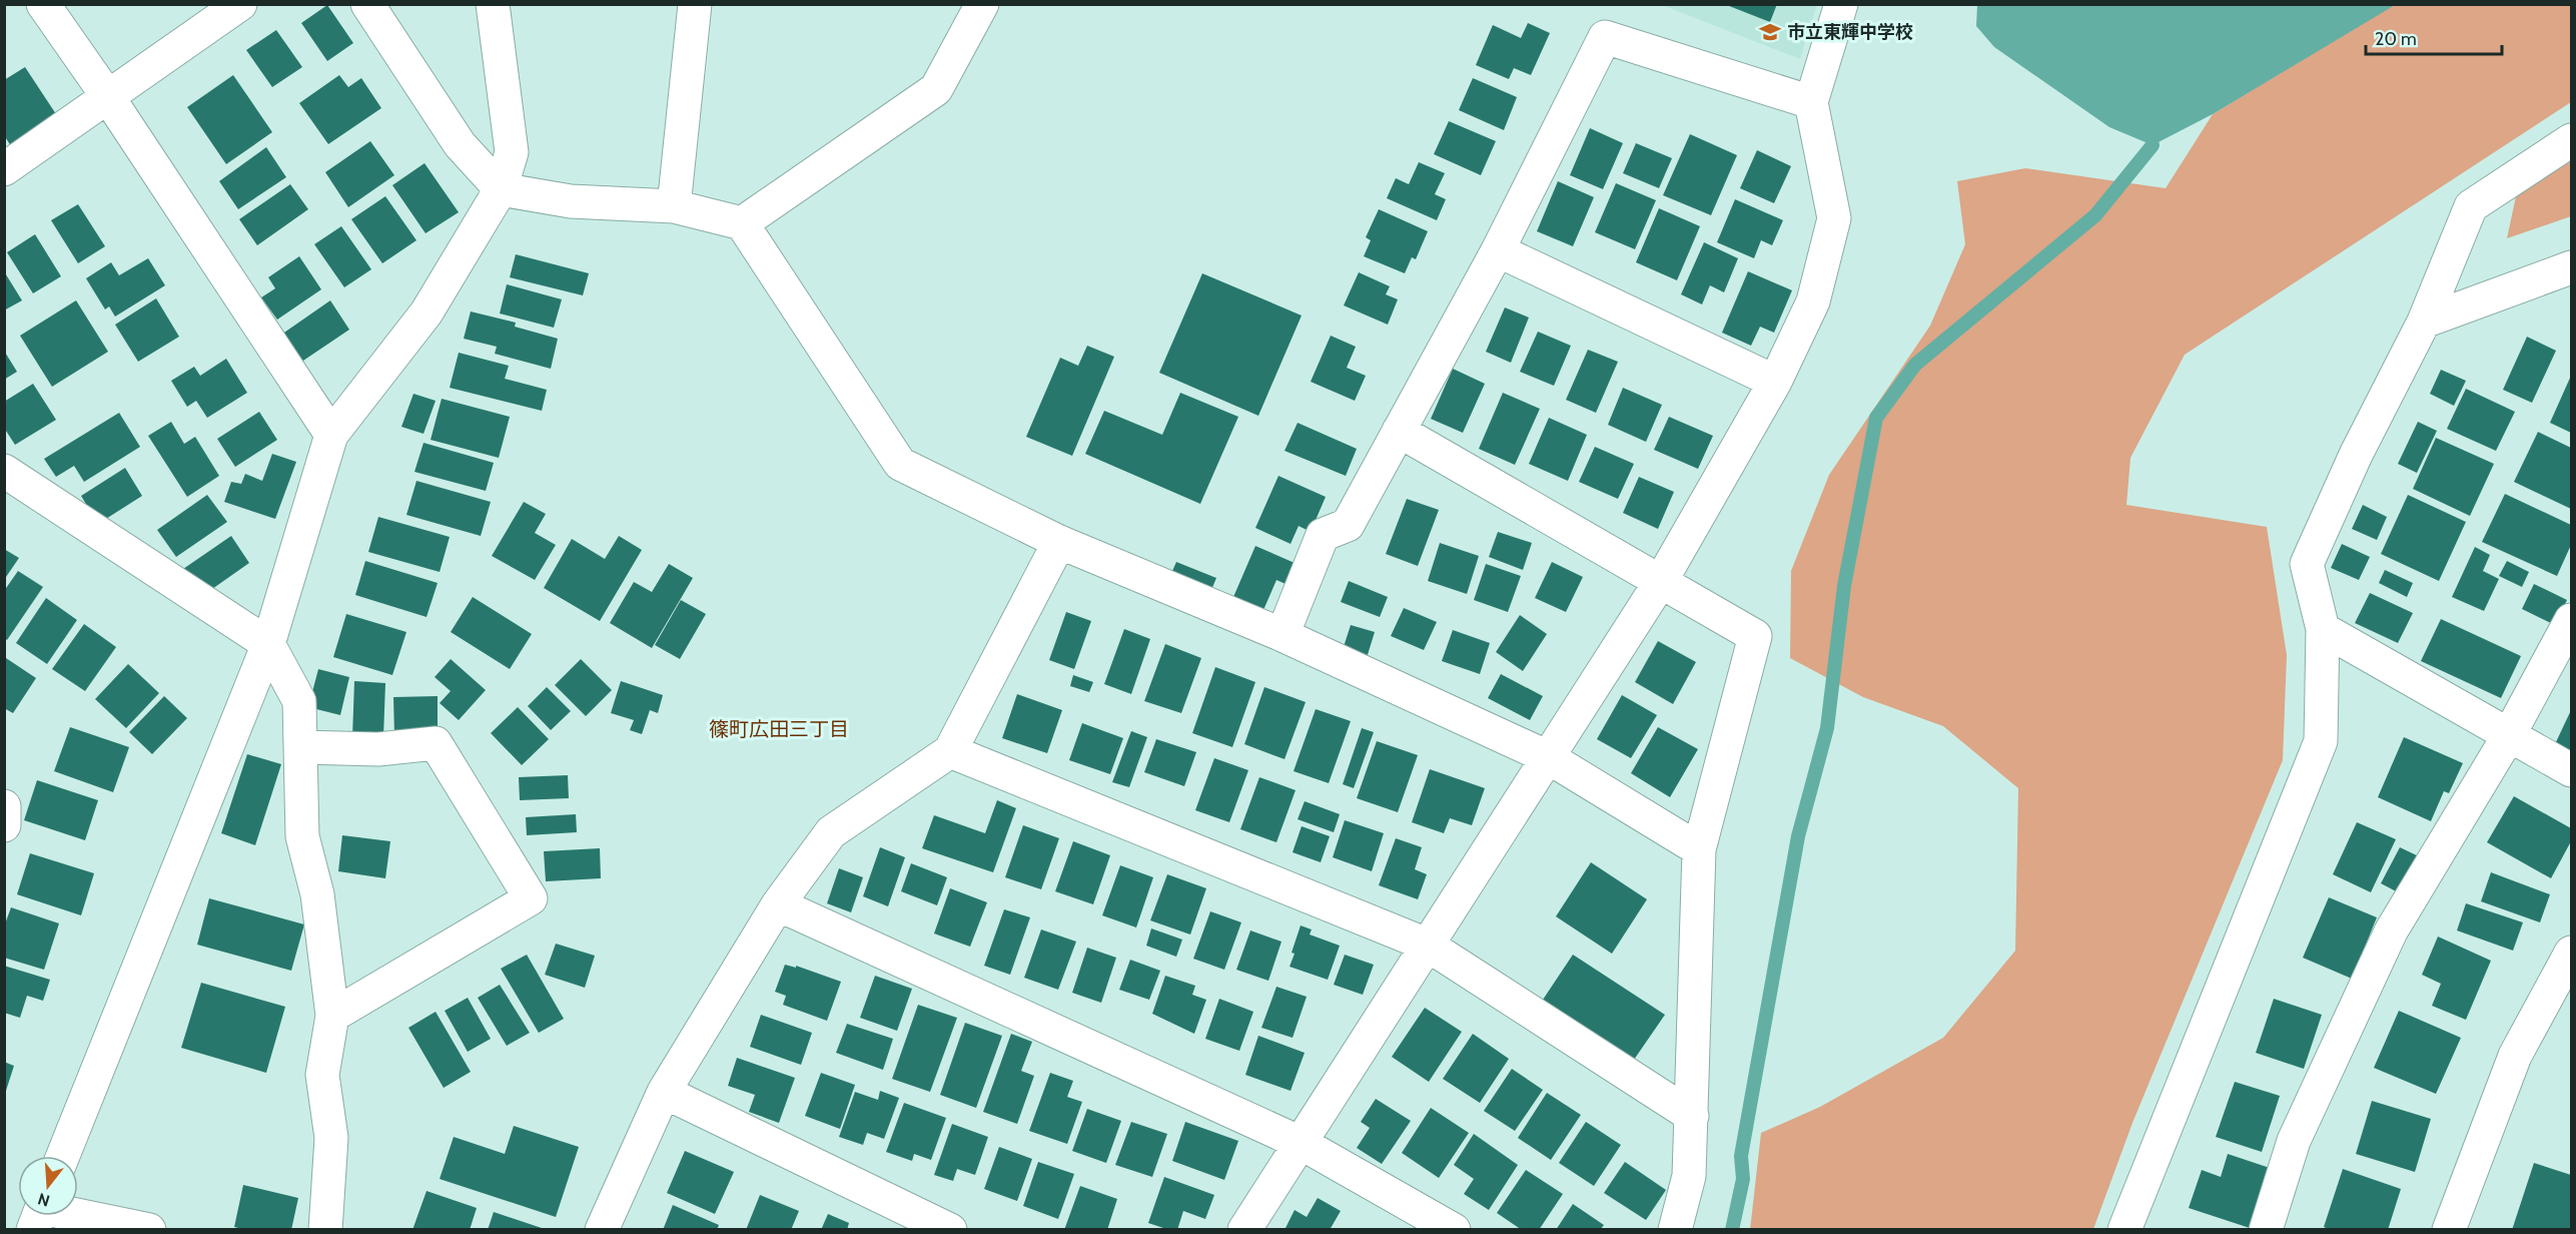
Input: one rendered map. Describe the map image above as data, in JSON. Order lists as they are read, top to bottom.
{
  "districts": ["篠町広田三丁目"],
  "places": {
    "school or university": ["市立東輝中学校"]
  },
  "scale_bar": "20 m",
  "north": "bottom"
}
